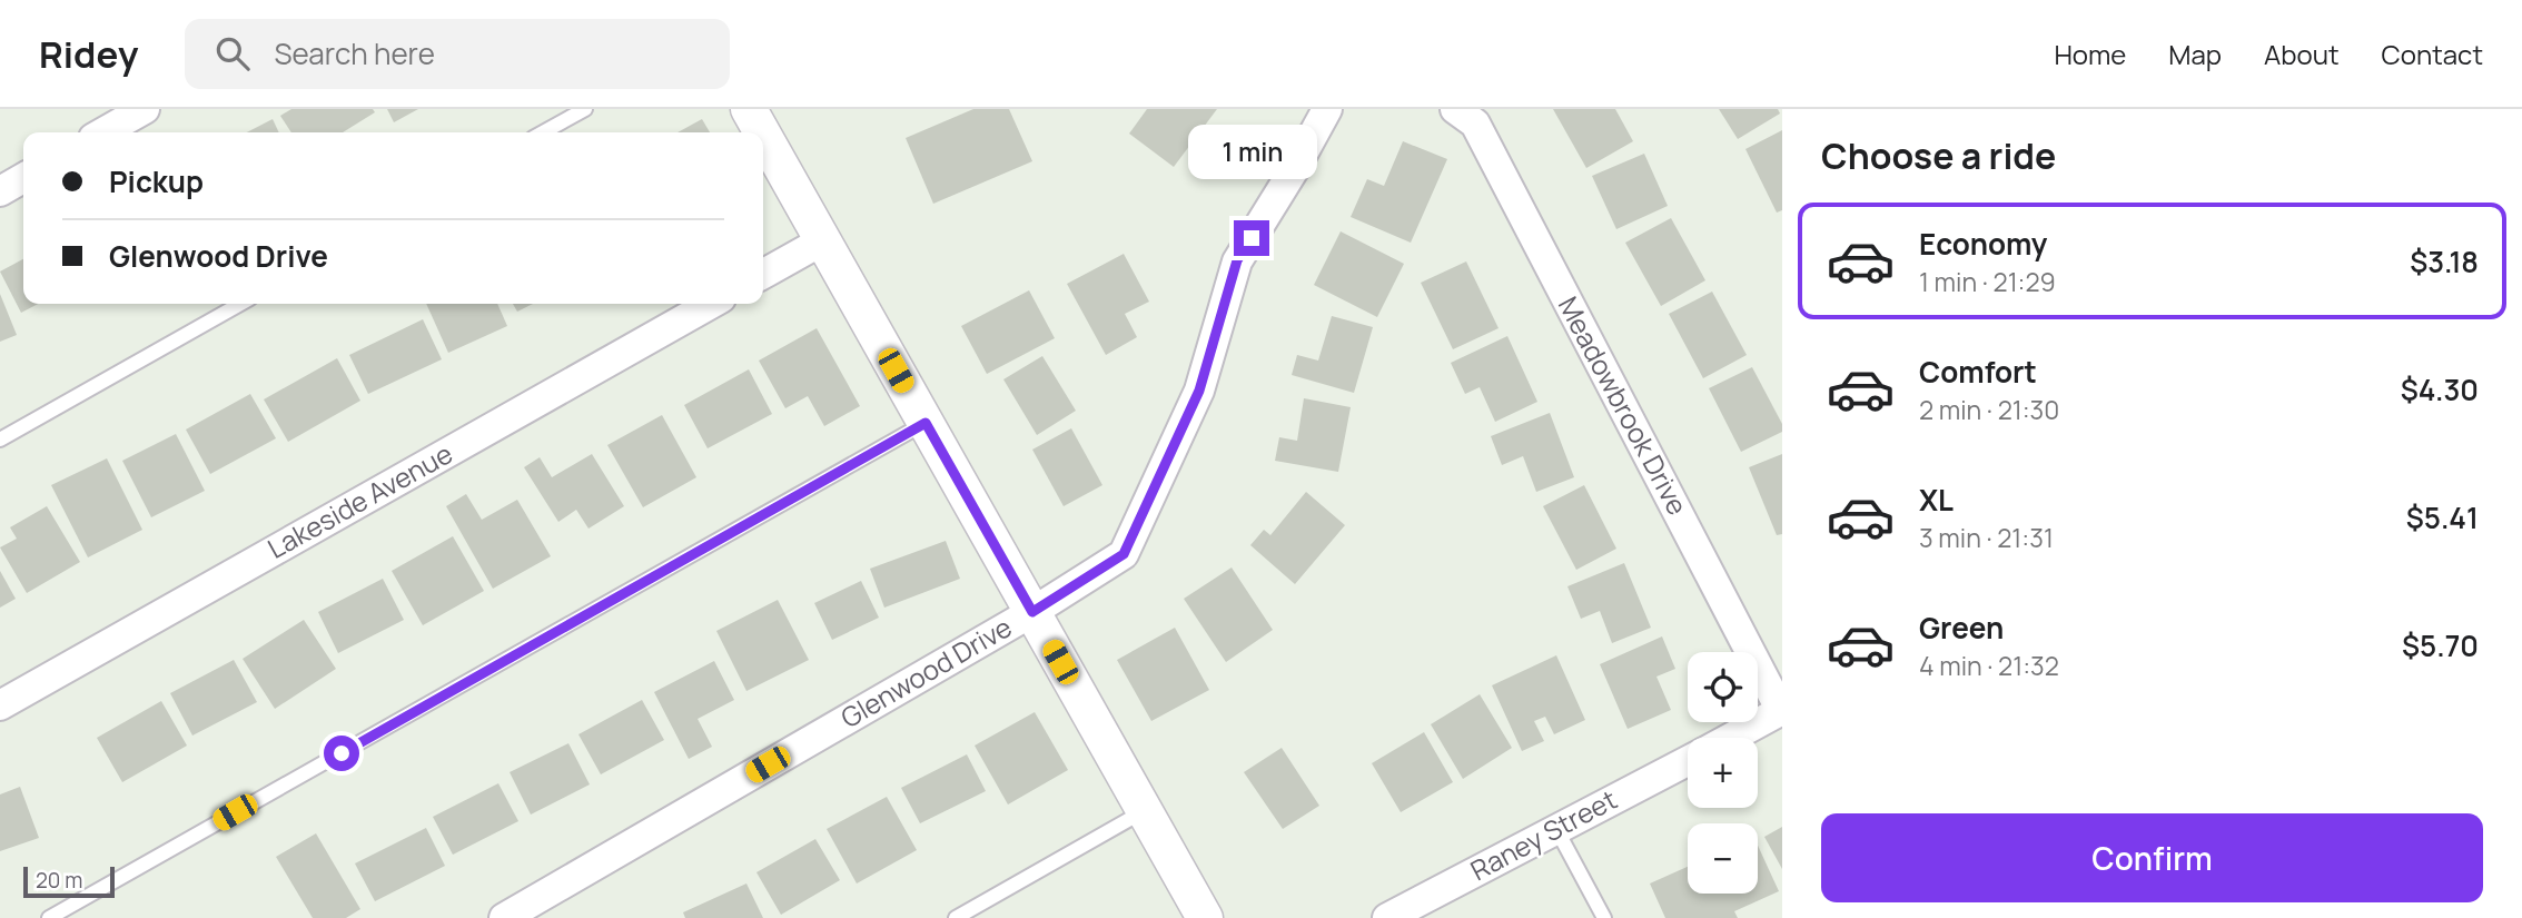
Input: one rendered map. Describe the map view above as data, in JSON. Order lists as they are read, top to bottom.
{
  "streets": {
    "street": [
      "Meadowbrook Drive",
      "Lakeside Avenue",
      "Glenwood Drive",
      "Raney Street"
    ]
  },
  "crossings": [
    ["Meadowbrook Drive", "Raney Street"]
  ],
  "scale_bar": "20 m",
  "page": {
    "header": "Ridey",
    "search": "Search here",
    "nav": [
      "Home",
      "Map",
      "About",
      "Contact"
    ],
    "heading": "Choose a ride",
    "bubble": "1 min",
    "banner": ["Pickup", "Glenwood Drive"],
    "list": [
      {
        "name": "Economy",
        "note": "1 min · 21:29",
        "value": "$3.18"
      },
      {
        "name": "Comfort",
        "note": "2 min · 21:30",
        "value": "$4.30"
      },
      {
        "name": "XL",
        "note": "3 min · 21:31",
        "value": "$5.41"
      },
      {
        "name": "Green",
        "note": "4 min · 21:32",
        "value": "$5.70"
      }
    ],
    "map_buttons": ["+", "−"],
    "buttons": "Confirm",
    "scale": "20 m"
  }
}
